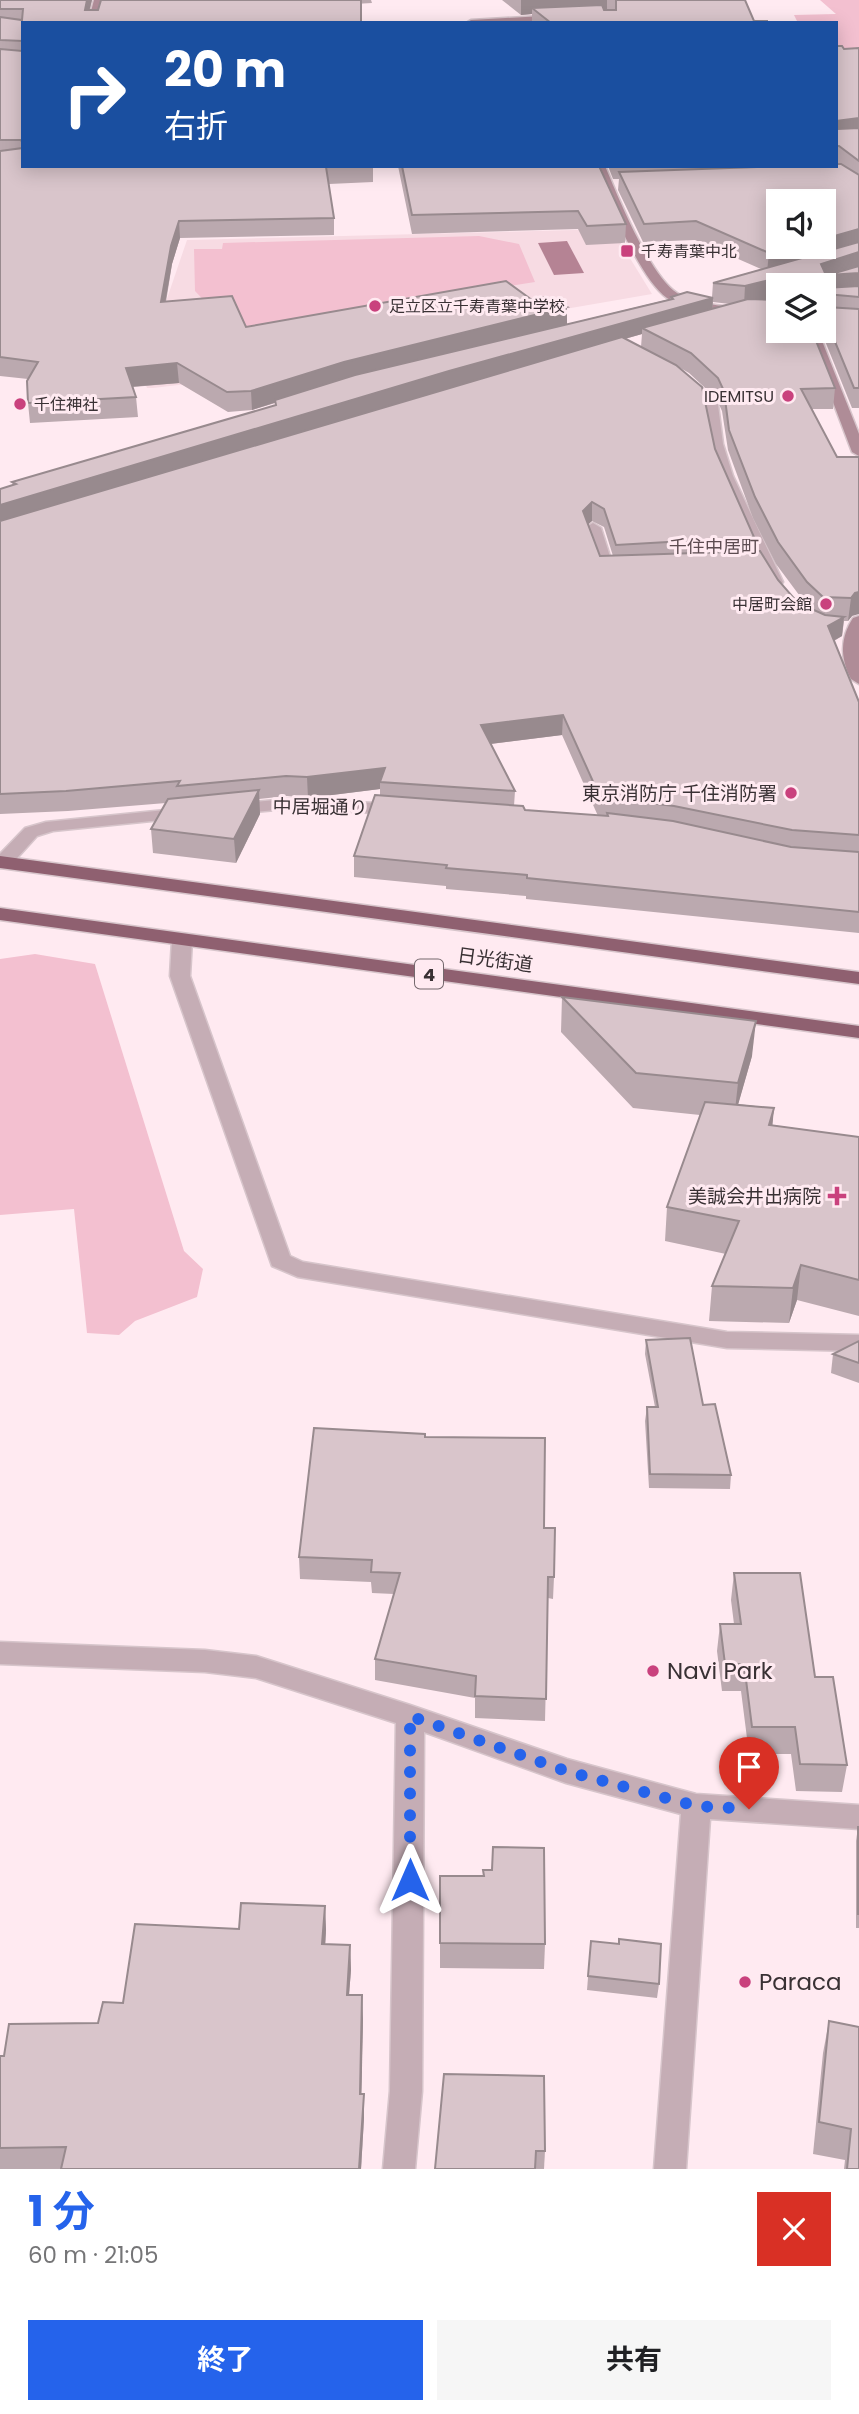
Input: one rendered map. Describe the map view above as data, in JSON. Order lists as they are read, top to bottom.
{
  "streets": {
    "highway": ["日光街道", "4"],
    "street": ["中居堀通り"]
  },
  "crossings": [
    ["中居堀通り", "日光街道"]
  ],
  "districts": ["千住中居町"],
  "places": {
    "transit": ["千寿青葉中北"],
    "other": [
      "足立区立千寿青葉中学校",
      "IDEMITSU",
      "千住神社",
      "中居町会館",
      "東京消防庁 千住消防署",
      "Navi Park",
      "Paraca"
    ],
    "health": ["美誠会井出病院"]
  },
  "page": {
    "turn": ["20 m", "右折"],
    "heading": ["1 分", "60 m · 21:05"],
    "buttons": ["終了", "共有"]
  }
}
